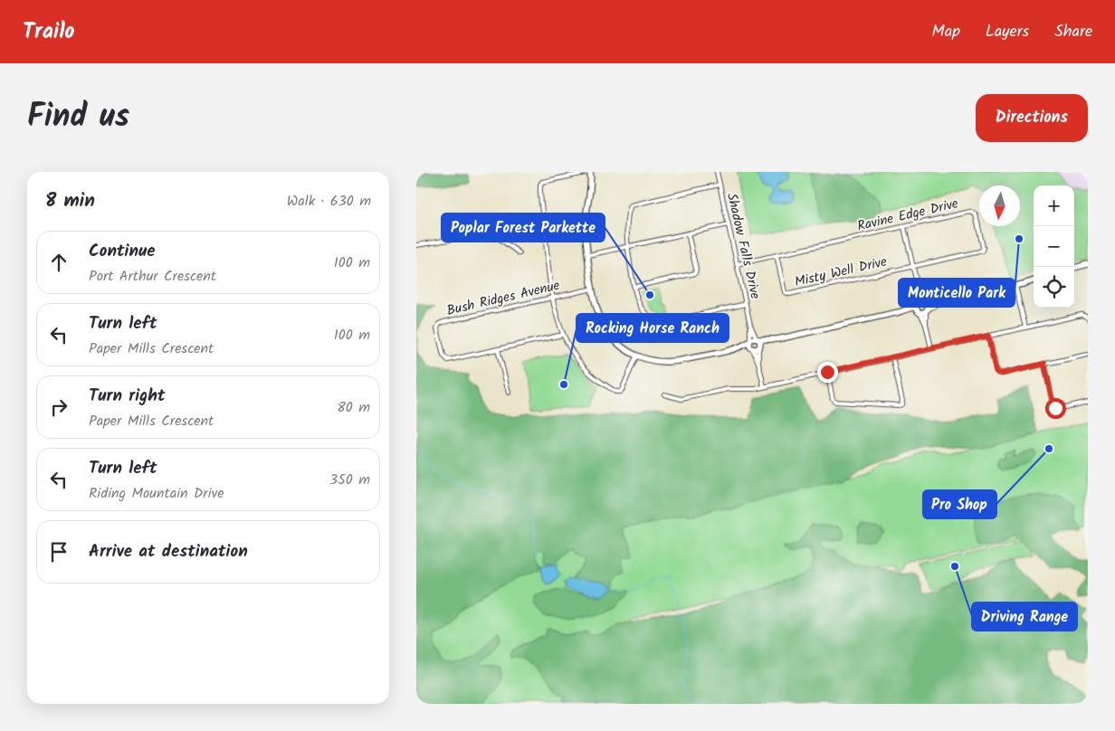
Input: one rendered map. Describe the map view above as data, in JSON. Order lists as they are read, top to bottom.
{
  "streets": {
    "street": [
      "Ravine Edge Drive",
      "Shadow Falls Drive",
      "Misty Well Drive",
      "Bush Ridges Avenue"
    ]
  },
  "crossings": [
    ["Ravine Edge Drive", "Shadow Falls Drive"],
    ["Ravine Edge Drive", "Misty Well Drive"]
  ],
  "places": [
    "Monticello Park",
    "Poplar Forest Parkette",
    "Rocking Horse Ranch",
    "Pro Shop",
    "Driving Range"
  ],
  "north": "bottom",
  "page": {
    "header": "Trailo",
    "nav": ["Map", "Layers", "Share"],
    "title": "Find us",
    "buttons": "Directions",
    "heading": ["8 min", "Walk · 630 m"],
    "map_buttons": ["+", "−"],
    "list": [
      ["Continue", "Port Arthur Crescent", "100 m"],
      ["Turn left", "Paper Mills Crescent", "100 m"],
      ["Turn right", "Paper Mills Crescent", "80 m"],
      ["Turn left", "Riding Mountain Drive", "350 m"],
      "Arrive at destination"
    ]
  }
}
